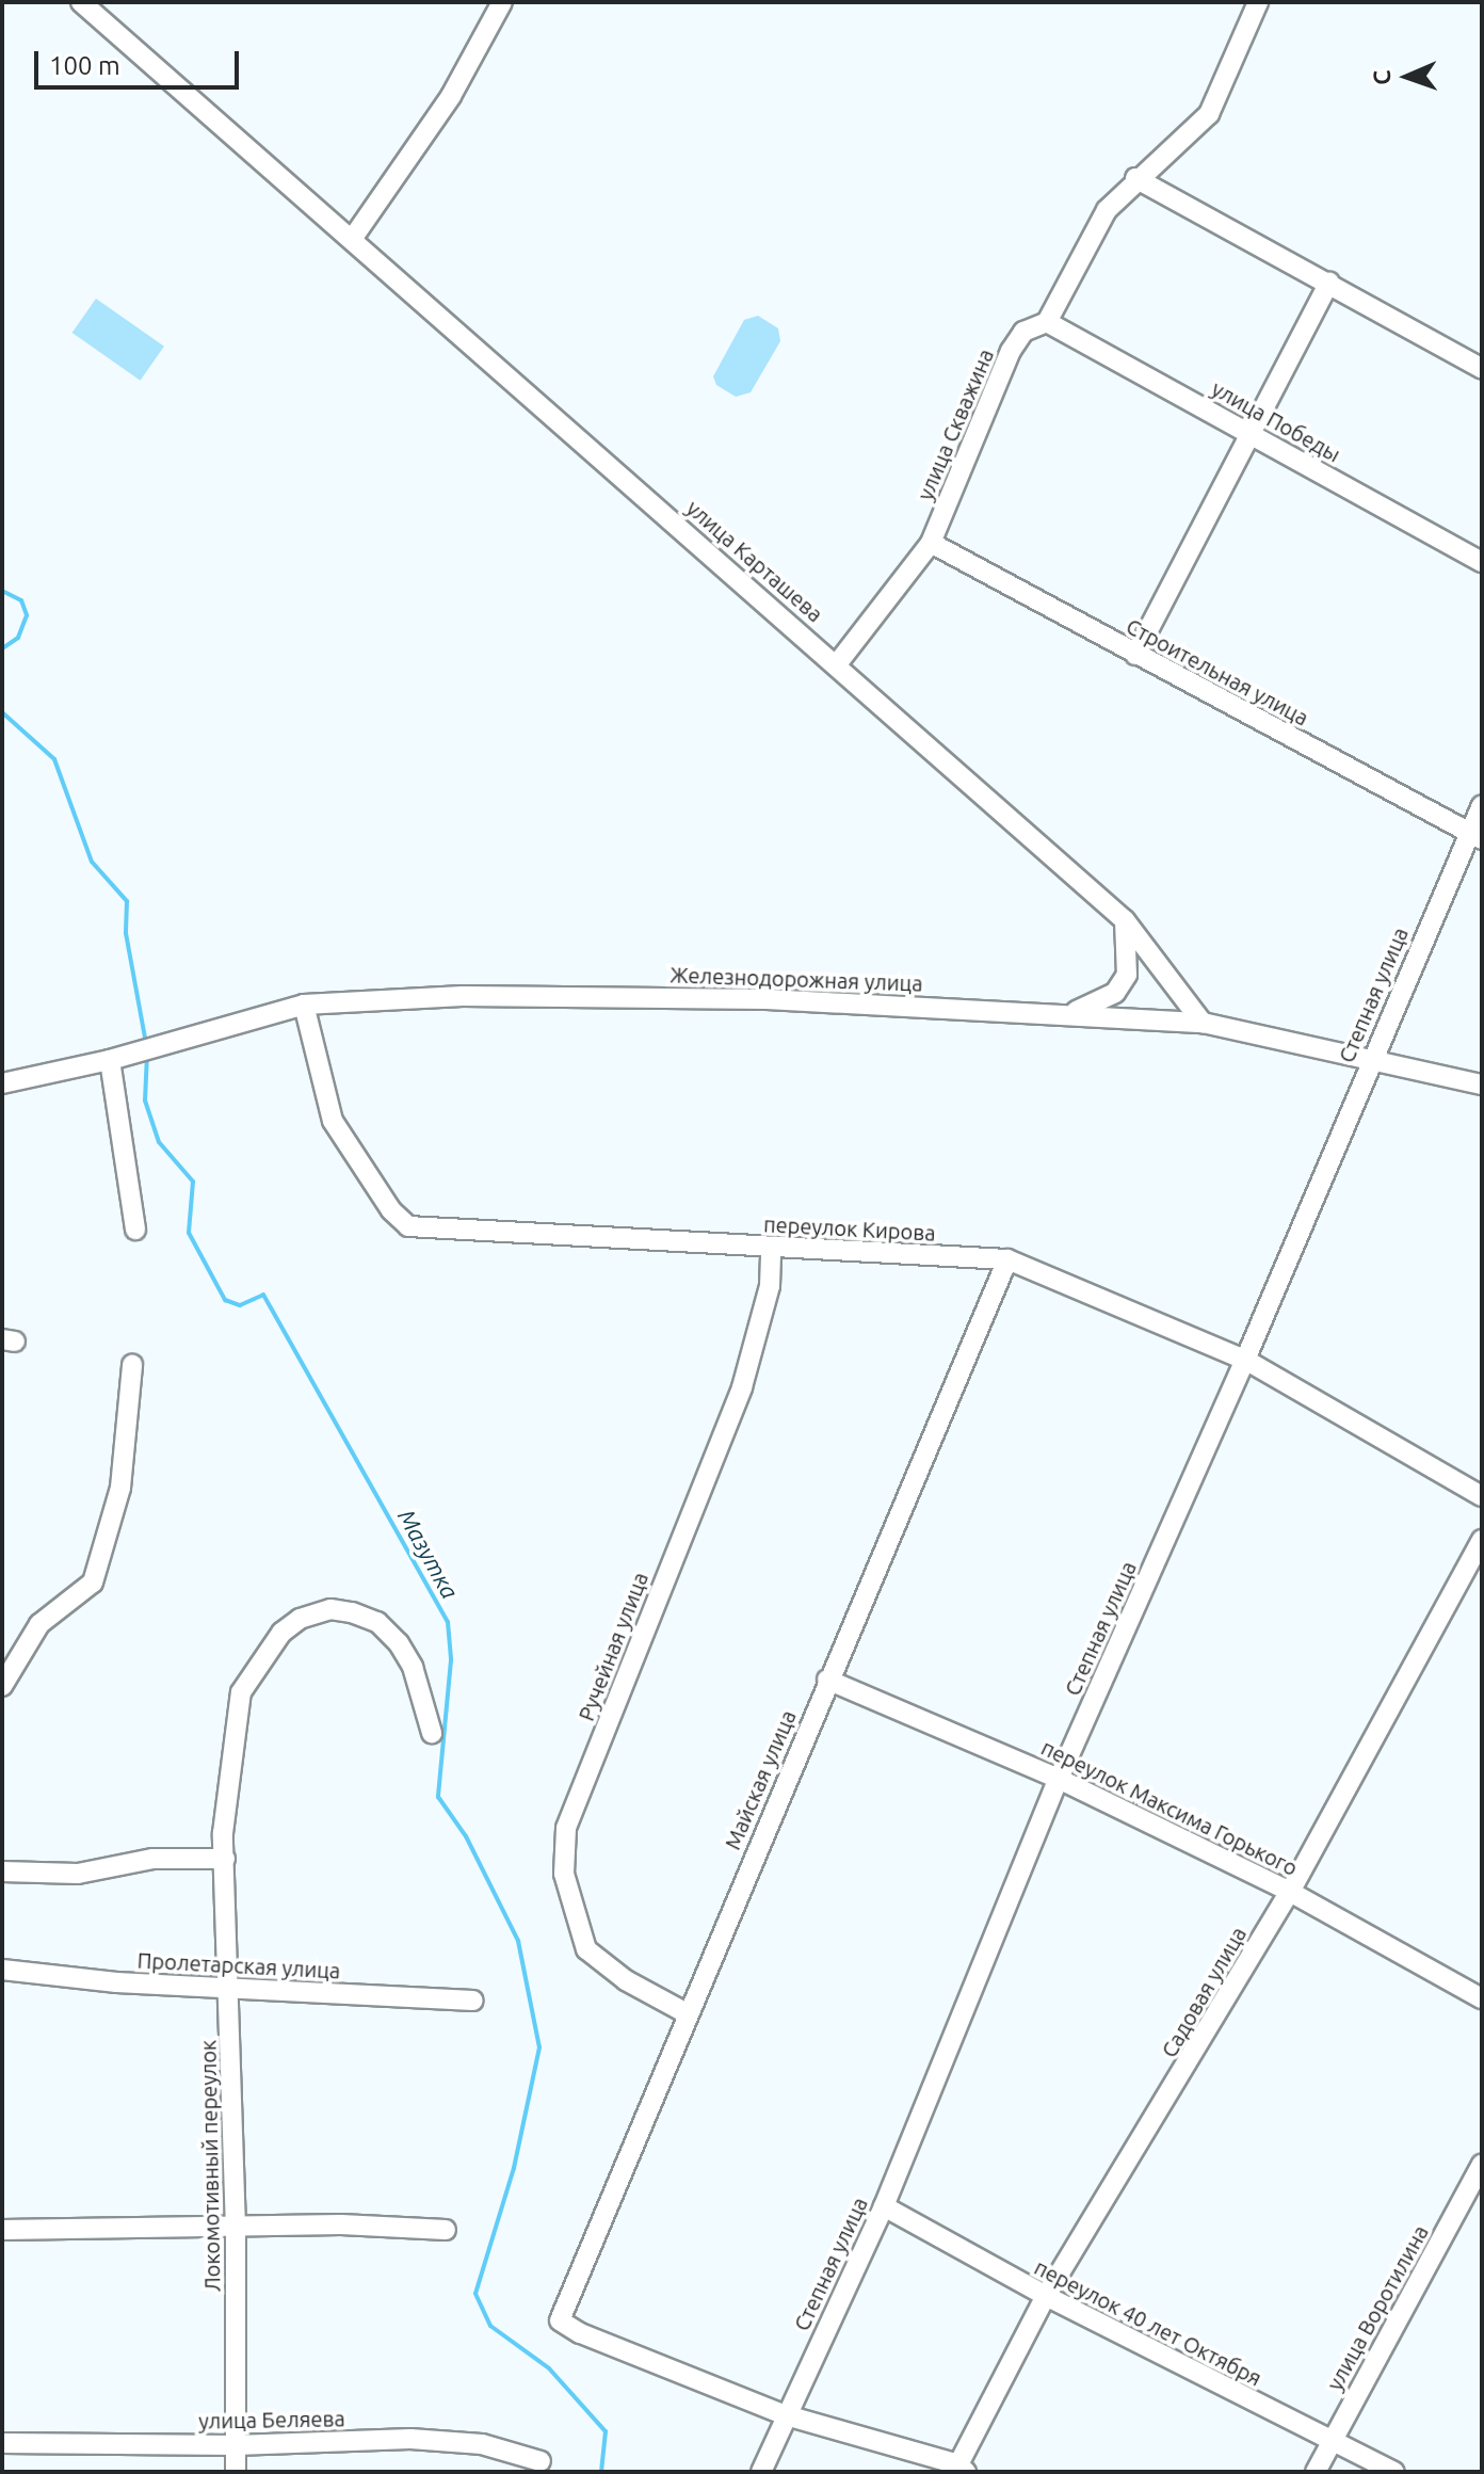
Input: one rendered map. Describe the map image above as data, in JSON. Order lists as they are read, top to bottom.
{
  "streets": {
    "street": [
      "улица Победы",
      "улица Скважина",
      "улица Карташева",
      "Строительная улица",
      "Железнодорожная улица",
      "Степная улица",
      "переулок Кирова",
      "Ручейная улица",
      "Майская улица",
      "переулок Максима Горького",
      "Пролетарская улица",
      "Садовая улица",
      "Локомотивный переулок",
      "улица Воротилина",
      "переулок 40 лет Октября",
      "улица Беляева"
    ]
  },
  "crossings": [
    ["улица Победы", "улица Скважина"],
    ["улица Скважина", "улица Карташева"],
    ["улица Скважина", "Строительная улица"],
    ["улица Карташева", "Железнодорожная улица"],
    ["Строительная улица", "Степная улица"],
    ["Железнодорожная улица", "Степная улица"],
    ["Железнодорожная улица", "переулок Кирова"],
    ["Степная улица", "переулок Кирова"],
    ["Степная улица", "переулок Максима Горького"],
    ["Степная улица", "Садовая улица"],
    ["Степная улица", "переулок 40 лет Октября"],
    ["переулок Кирова", "Ручейная улица"],
    ["переулок Кирова", "Майская улица"],
    ["Ручейная улица", "Майская улица"],
    ["Майская улица", "переулок Максима Горького"],
    ["Майская улица", "Садовая улица"],
    ["переулок Максима Горького", "Садовая улица"],
    ["Пролетарская улица", "Локомотивный переулок"],
    ["Садовая улица", "переулок 40 лет Октября"],
    ["Локомотивный переулок", "улица Беляева"],
    ["улица Воротилина", "переулок 40 лет Октября"]
  ],
  "water": ["Мазутка"],
  "scale_bar": "100 m",
  "north": "left"
}
